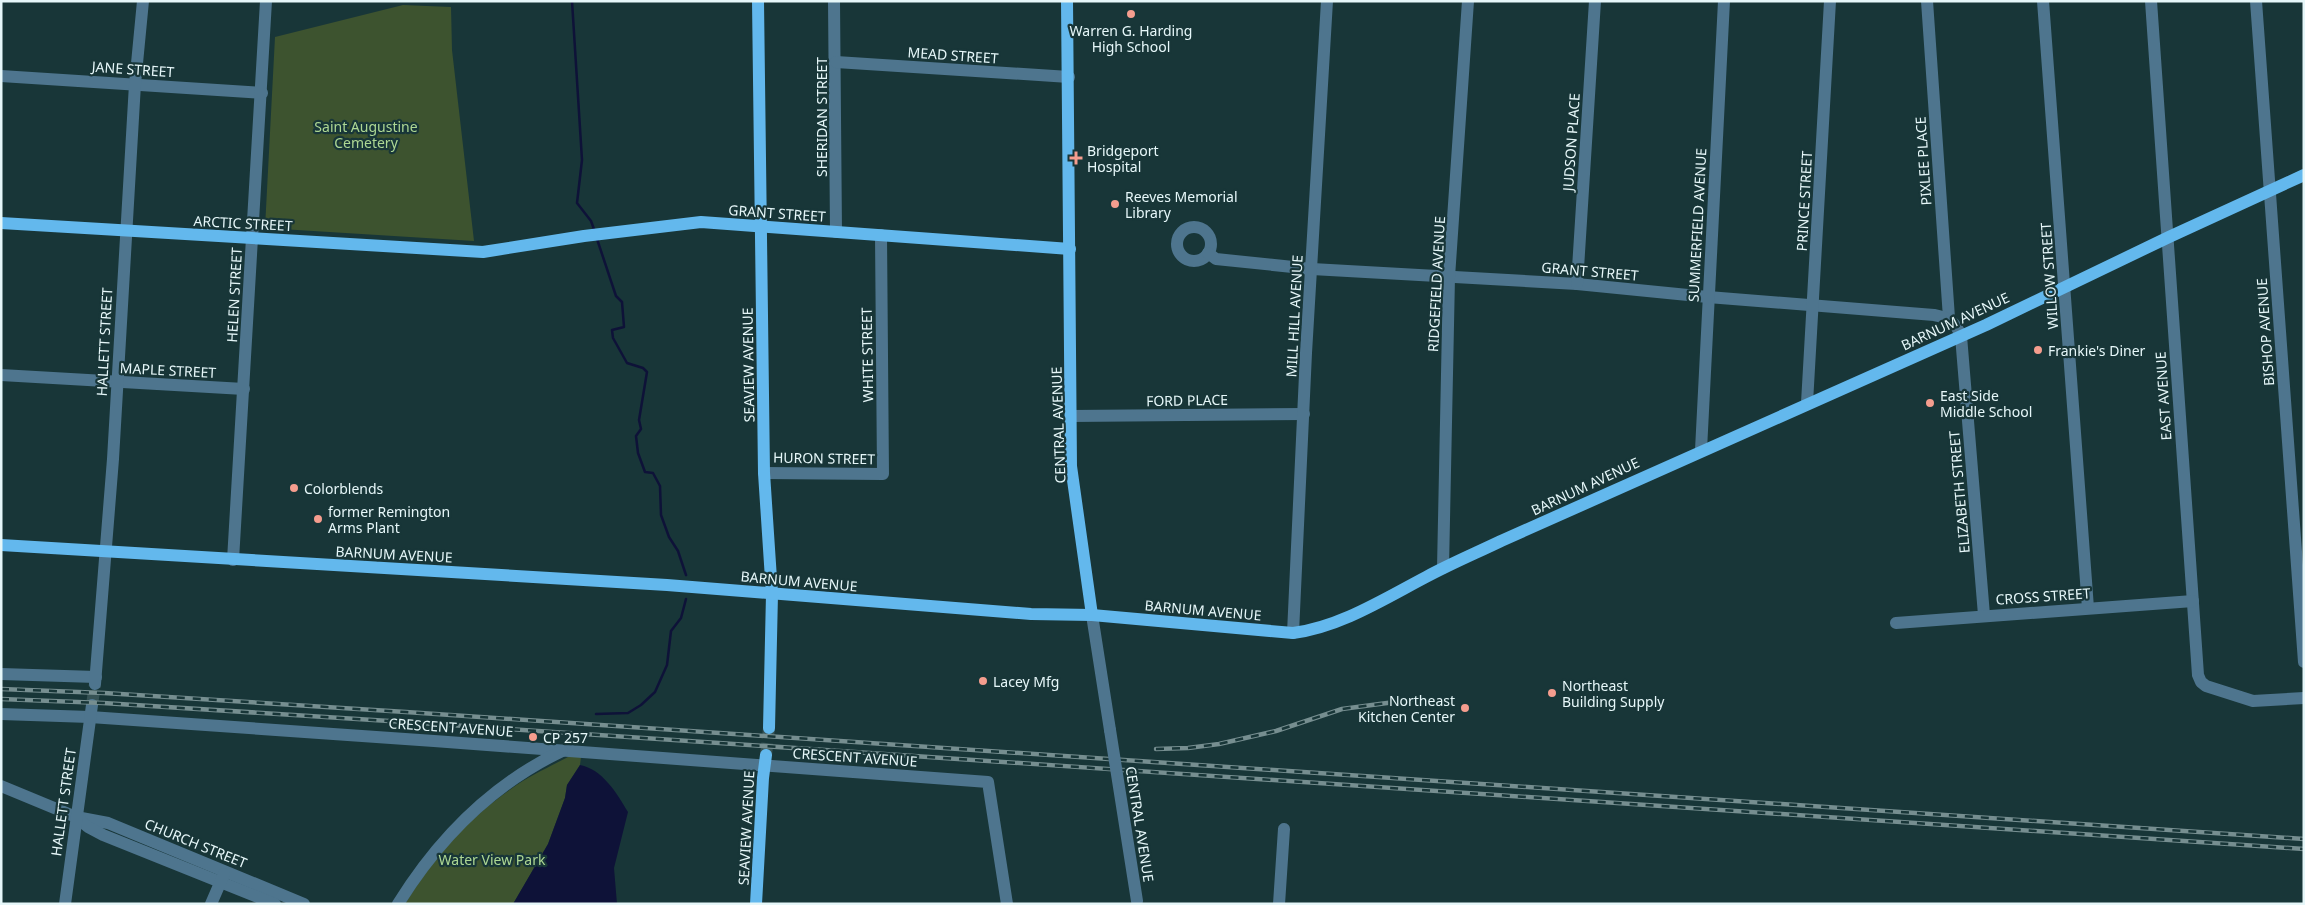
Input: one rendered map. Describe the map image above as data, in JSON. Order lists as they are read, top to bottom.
{
  "streets": {
    "main road": [
      "GRANT STREET",
      "ARCTIC STREET",
      "BARNUM AVENUE",
      "SEAVIEW AVENUE",
      "CENTRAL AVENUE"
    ],
    "street": [
      "MEAD STREET",
      "JANE STREET",
      "SHERIDAN STREET",
      "JUDSON PLACE",
      "PIXLEE PLACE",
      "PRINCE STREET",
      "SUMMERFIELD AVENUE",
      "WILLOW STREET",
      "RIDGEFIELD AVENUE",
      "HELEN STREET",
      "MILL HILL AVENUE",
      "BISHOP AVENUE",
      "HALLETT STREET",
      "WHITE STREET",
      "MAPLE STREET",
      "EAST AVENUE",
      "FORD PLACE",
      "HURON STREET",
      "ELIZABETH STREET",
      "CROSS STREET",
      "CRESCENT AVENUE",
      "CHURCH STREET"
    ]
  },
  "crossings": [
    ["MEAD STREET", "SHERIDAN STREET"],
    ["MEAD STREET", "CENTRAL AVENUE"],
    ["JANE STREET", "HELEN STREET"],
    ["JANE STREET", "HALLETT STREET"],
    ["SHERIDAN STREET", "GRANT STREET"],
    ["JUDSON PLACE", "GRANT STREET"],
    ["PIXLEE PLACE", "GRANT STREET"],
    ["PRINCE STREET", "GRANT STREET"],
    ["PRINCE STREET", "BARNUM AVENUE"],
    ["GRANT STREET", "ARCTIC STREET"],
    ["GRANT STREET", "SUMMERFIELD AVENUE"],
    ["GRANT STREET", "RIDGEFIELD AVENUE"],
    ["GRANT STREET", "MILL HILL AVENUE"],
    ["GRANT STREET", "WHITE STREET"],
    ["GRANT STREET", "SEAVIEW AVENUE"],
    ["GRANT STREET", "CENTRAL AVENUE"],
    ["ARCTIC STREET", "HELEN STREET"],
    ["ARCTIC STREET", "HALLETT STREET"],
    ["SUMMERFIELD AVENUE", "BARNUM AVENUE"],
    ["WILLOW STREET", "BARNUM AVENUE"],
    ["WILLOW STREET", "CROSS STREET"],
    ["RIDGEFIELD AVENUE", "BARNUM AVENUE"],
    ["HELEN STREET", "BARNUM AVENUE"],
    ["HELEN STREET", "MAPLE STREET"],
    ["MILL HILL AVENUE", "BARNUM AVENUE"],
    ["MILL HILL AVENUE", "FORD PLACE"],
    ["BARNUM AVENUE", "BISHOP AVENUE"],
    ["BARNUM AVENUE", "HALLETT STREET"],
    ["BARNUM AVENUE", "SEAVIEW AVENUE"],
    ["BARNUM AVENUE", "EAST AVENUE"],
    ["BARNUM AVENUE", "CENTRAL AVENUE"],
    ["BARNUM AVENUE", "ELIZABETH STREET"],
    ["HALLETT STREET", "MAPLE STREET"],
    ["HALLETT STREET", "CRESCENT AVENUE"],
    ["HALLETT STREET", "CHURCH STREET"],
    ["WHITE STREET", "HURON STREET"],
    ["SEAVIEW AVENUE", "HURON STREET"],
    ["SEAVIEW AVENUE", "CRESCENT AVENUE"],
    ["EAST AVENUE", "CROSS STREET"],
    ["FORD PLACE", "CENTRAL AVENUE"],
    ["ELIZABETH STREET", "CROSS STREET"]
  ],
  "parks": ["Saint Augustine Cemetery", "Water View Park"],
  "places": {
    "other": [
      "Warren G. Harding High School",
      "Reeves Memorial Library",
      "Frankie's Diner",
      "East Side Middle School",
      "Colorblends",
      "former Remington Arms Plant",
      "Lacey Mfg",
      "Northeast Building Supply",
      "Northeast Kitchen Center",
      "CP 257"
    ],
    "health": ["Bridgeport Hospital"]
  }
}
